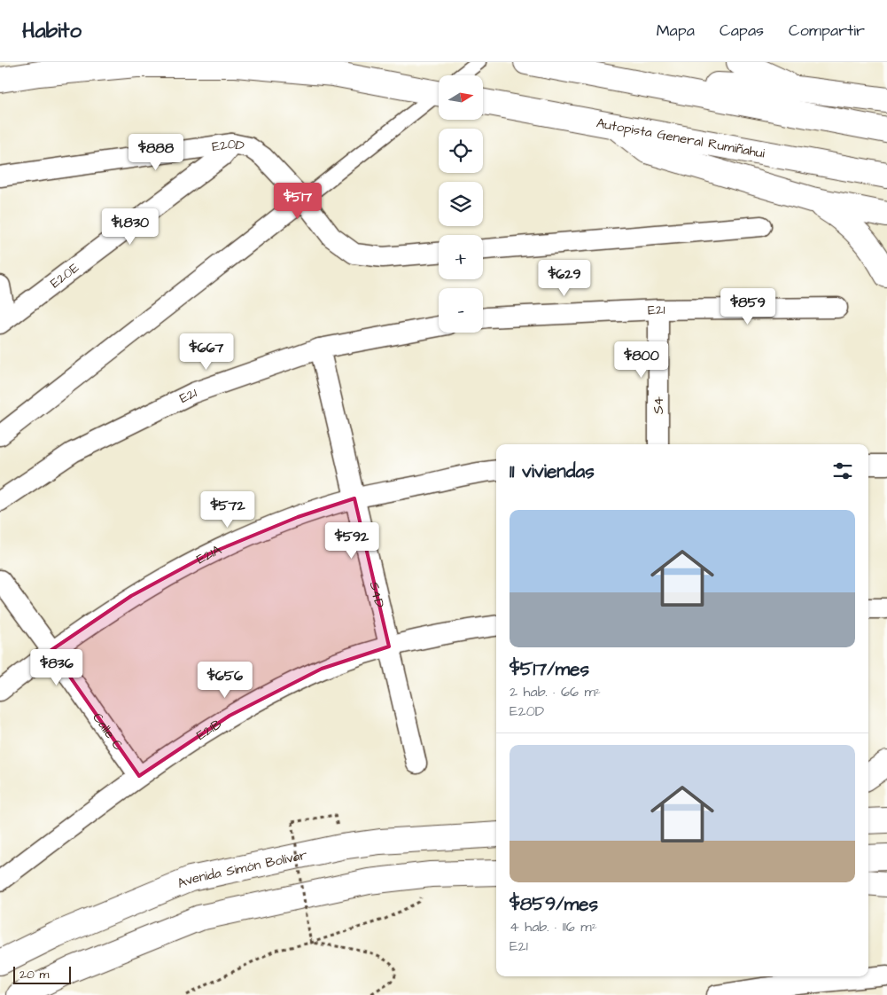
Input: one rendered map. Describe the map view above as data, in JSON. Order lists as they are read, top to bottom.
{
  "streets": {
    "highway": ["Autopista General Rumiñahui", "Avenida Simón Bolívar"],
    "street": [
      "E20D",
      "E20E",
      "E21",
      "S4",
      "E21A",
      "S4D",
      "E21B",
      "Calle C"
    ]
  },
  "crossings": [
    ["E20D", "E20E"],
    ["E21", "S4"],
    ["E21", "S4D"],
    ["E21A", "S4D"],
    ["E21A", "Calle C"],
    ["S4D", "E21B"],
    ["E21B", "Calle C"]
  ],
  "scale_bar": "20 m",
  "north": "right",
  "page": {
    "header": "Habito",
    "nav": ["Mapa", "Capas", "Compartir"],
    "map_buttons": ["+", "−"],
    "price": [
      "$888",
      "$517",
      "$1,830",
      "$629",
      "$859",
      "$667",
      "$800",
      "$572",
      "$592",
      "$836",
      "$656"
    ],
    "heading": "11 viviendas",
    "list": [
      {
        "name": "$517/mes",
        "note": "2 hab. · 66 m² · E20D"
      },
      {
        "name": "$859/mes",
        "note": "4 hab. · 116 m² · E21"
      }
    ],
    "scale": "20 m"
  }
}
